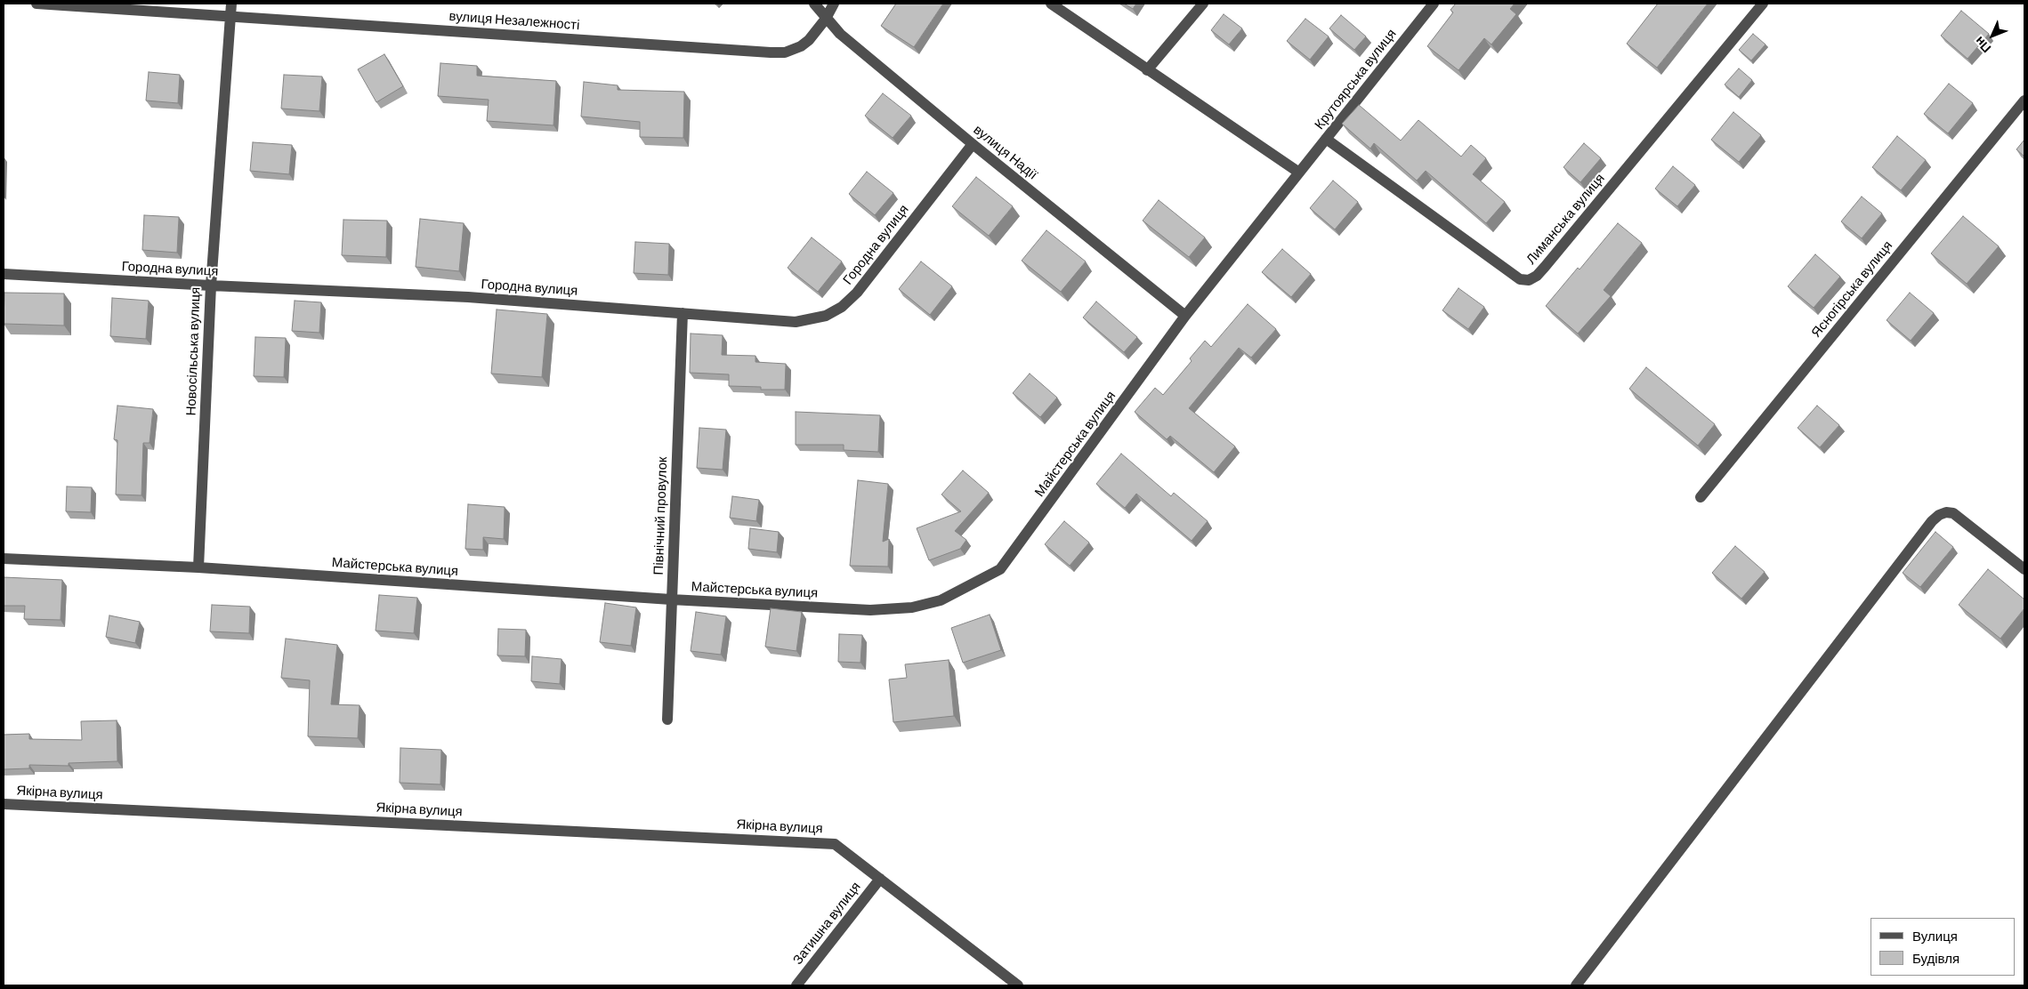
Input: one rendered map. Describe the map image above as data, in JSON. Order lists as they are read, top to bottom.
{
  "streets": {
    "street": [
      "вулиця Незалежності",
      "Крутоярська вулиця",
      "вулиця Надії",
      "Лиманська вулиця",
      "Городна вулиця",
      "Ясногірська вулиця",
      "Новосільська вулиця",
      "Майстерська вулиця",
      "Північний провулок",
      "Якірна вулиця",
      "Затишна вулиця"
    ]
  },
  "crossings": [
    ["вулиця Незалежності", "вулиця Надії"],
    ["вулиця Незалежності", "Новосільська вулиця"],
    ["Крутоярська вулиця", "Лиманська вулиця"],
    ["Крутоярська вулиця", "Майстерська вулиця"],
    ["вулиця Надії", "Городна вулиця"],
    ["вулиця Надії", "Майстерська вулиця"],
    ["Городна вулиця", "Новосільська вулиця"],
    ["Городна вулиця", "Північний провулок"],
    ["Новосільська вулиця", "Майстерська вулиця"],
    ["Майстерська вулиця", "Північний провулок"],
    ["Якірна вулиця", "Затишна вулиця"]
  ],
  "legend": ["Вулиця", "Будівля"],
  "north": "bottom left"
}
